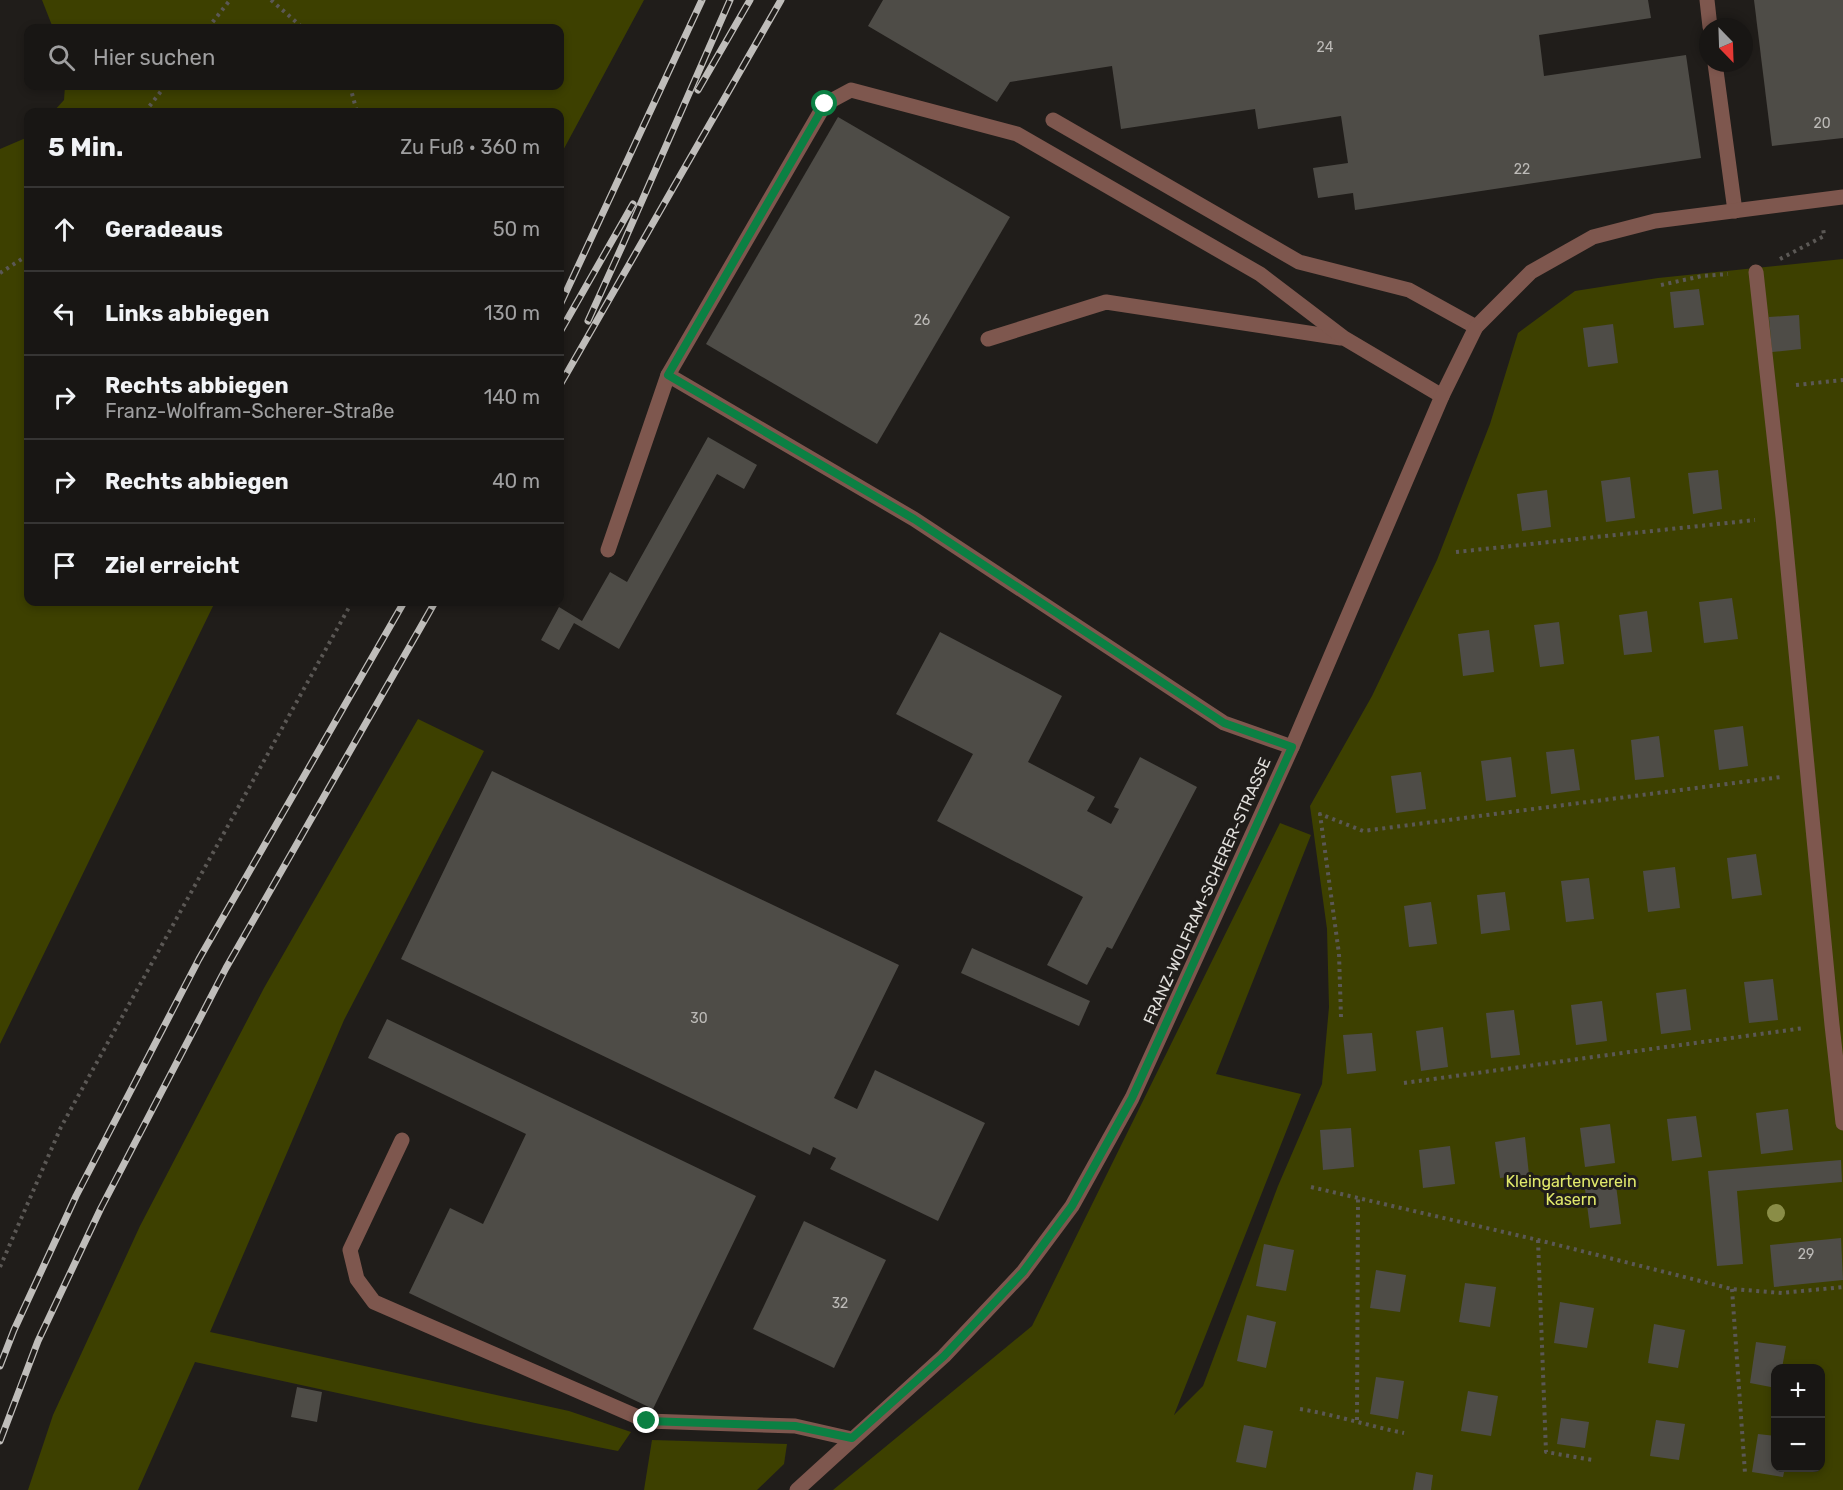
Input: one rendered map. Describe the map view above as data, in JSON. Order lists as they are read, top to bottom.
{
  "streets": {
    "street": ["FRANZ-WOLFRAM-SCHERER-STRASSE"]
  },
  "parks": ["Kleingartenverein Kasern"],
  "house_numbers": [
    "24",
    "20",
    "22",
    "26",
    "30",
    "29",
    "32"
  ],
  "north": "bottom right",
  "page": {
    "search": "Hier suchen",
    "heading": ["5 Min.", "Zu Fuß · 360 m"],
    "list": [
      ["Geradeaus", "50 m"],
      ["Links abbiegen", "130 m"],
      ["Rechts abbiegen", "Franz-Wolfram-Scherer-Straße", "140 m"],
      ["Rechts abbiegen", "40 m"],
      "Ziel erreicht"
    ],
    "map_buttons": ["+", "−"]
  }
}
